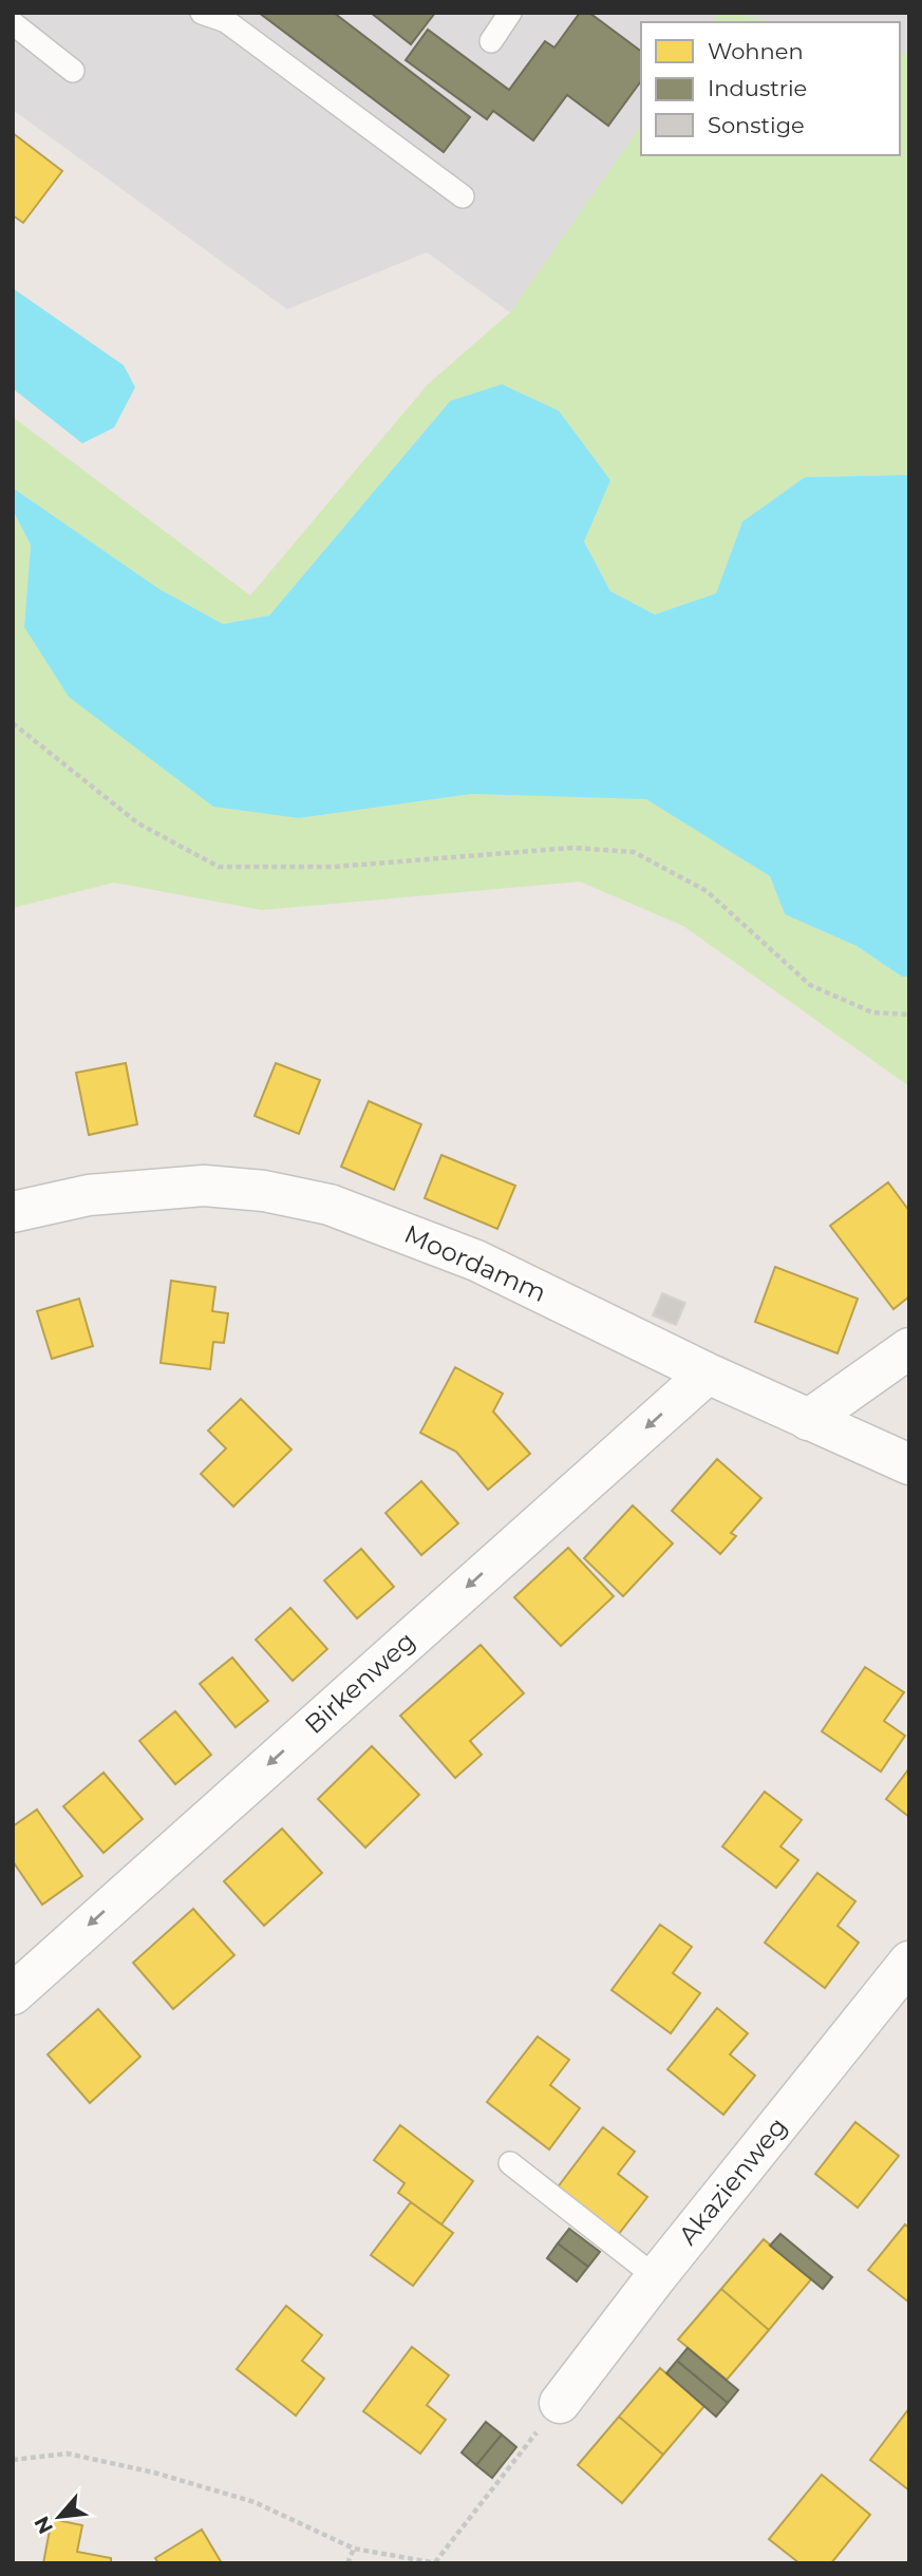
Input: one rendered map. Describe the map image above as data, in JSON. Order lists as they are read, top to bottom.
{
  "streets": {
    "street": ["Moordamm", "Birkenweg", "Akazienweg"]
  },
  "crossings": [
    ["Moordamm", "Birkenweg"]
  ],
  "one_way": ["Birkenweg"],
  "legend": ["Wohnen", "Industrie", "Sonstige"],
  "north": "bottom left"
}
